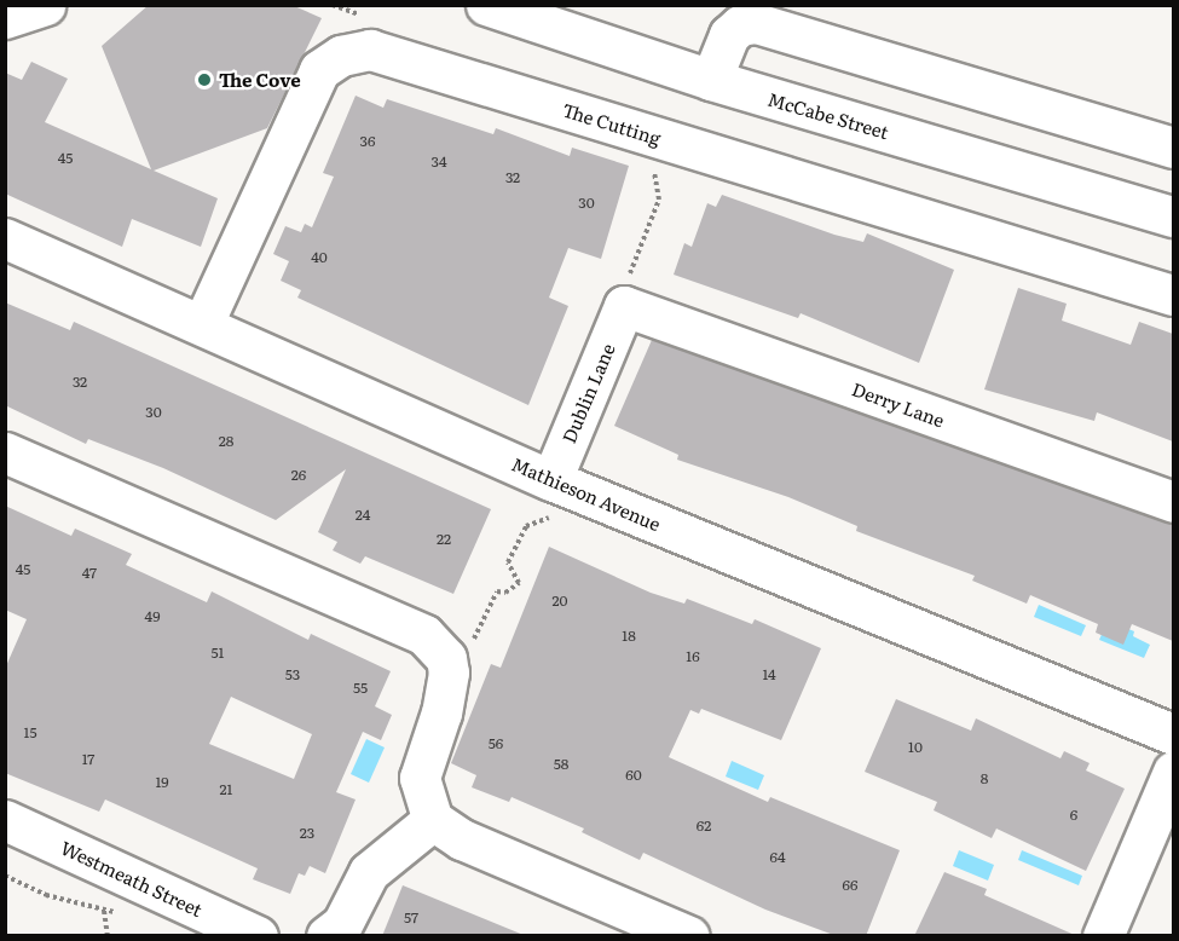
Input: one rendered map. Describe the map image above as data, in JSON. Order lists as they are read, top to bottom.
{
  "streets": {
    "street": [
      "McCabe Street",
      "The Cutting",
      "Dublin Lane",
      "Derry Lane",
      "Mathieson Avenue",
      "Westmeath Street"
    ]
  },
  "crossings": [
    ["The Cutting", "Mathieson Avenue"],
    ["Dublin Lane", "Derry Lane"],
    ["Dublin Lane", "Mathieson Avenue"]
  ],
  "places": ["The Cove"],
  "house_numbers": [
    "36",
    "45",
    "34",
    "32",
    "30",
    "40",
    "32",
    "30",
    "28",
    "26",
    "24",
    "22",
    "45",
    "47",
    "20",
    "49",
    "18",
    "51",
    "16",
    "53",
    "14",
    "55",
    "15",
    "56",
    "10",
    "17",
    "58",
    "60",
    "8",
    "19",
    "21",
    "6",
    "62",
    "23",
    "64",
    "66",
    "57"
  ]
}
